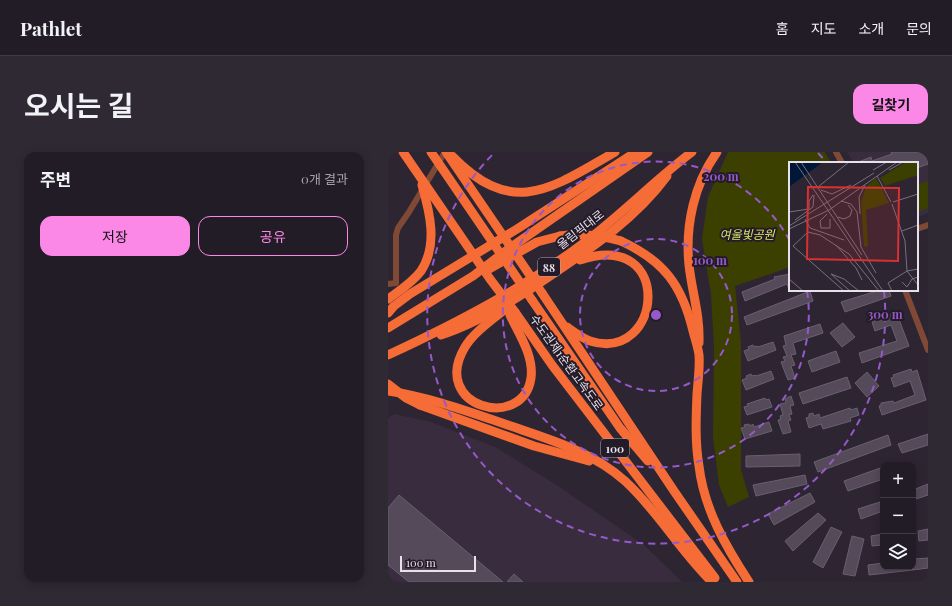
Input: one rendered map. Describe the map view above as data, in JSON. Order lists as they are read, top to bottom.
{
  "streets": {
    "highway": [
      "올림픽대로",
      "88",
      "수도권제1순환고속도로",
      "100"
    ]
  },
  "parks": ["여울빛공원"],
  "scale_bar": "100 m",
  "page": {
    "header": "Pathlet",
    "nav": [
      "홈",
      "지도",
      "소개",
      "문의"
    ],
    "title": "오시는 길",
    "buttons": [
      "길찾기",
      ["저장", "공유"]
    ],
    "heading": ["주변", "0개 결과"],
    "map_buttons": ["+", "−"],
    "scale": "100 m"
  },
  "rings": ["200 m", "100 m", "300 m"]
}
